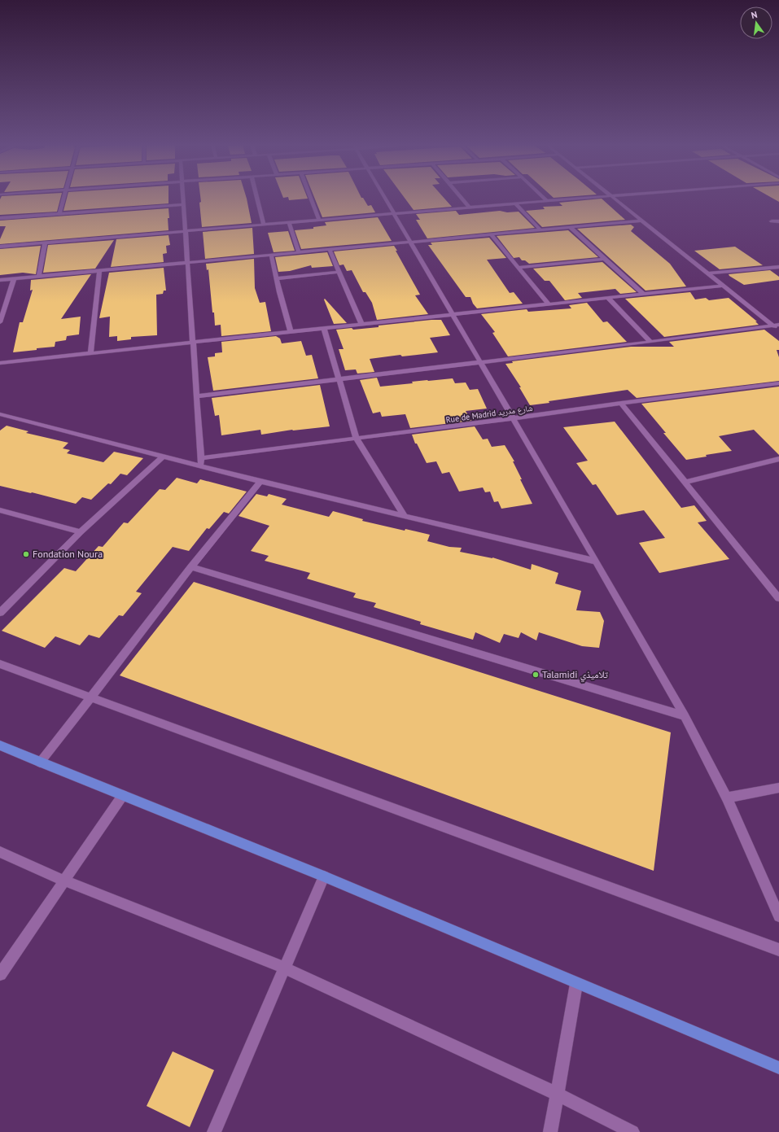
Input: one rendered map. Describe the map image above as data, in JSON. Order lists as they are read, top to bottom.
{
  "streets": {
    "street": ["Rue de Madrid شارع مدريد"]
  },
  "places": ["Fondation Noura", "Talamidi تلاميذي"],
  "north": "top"
}
